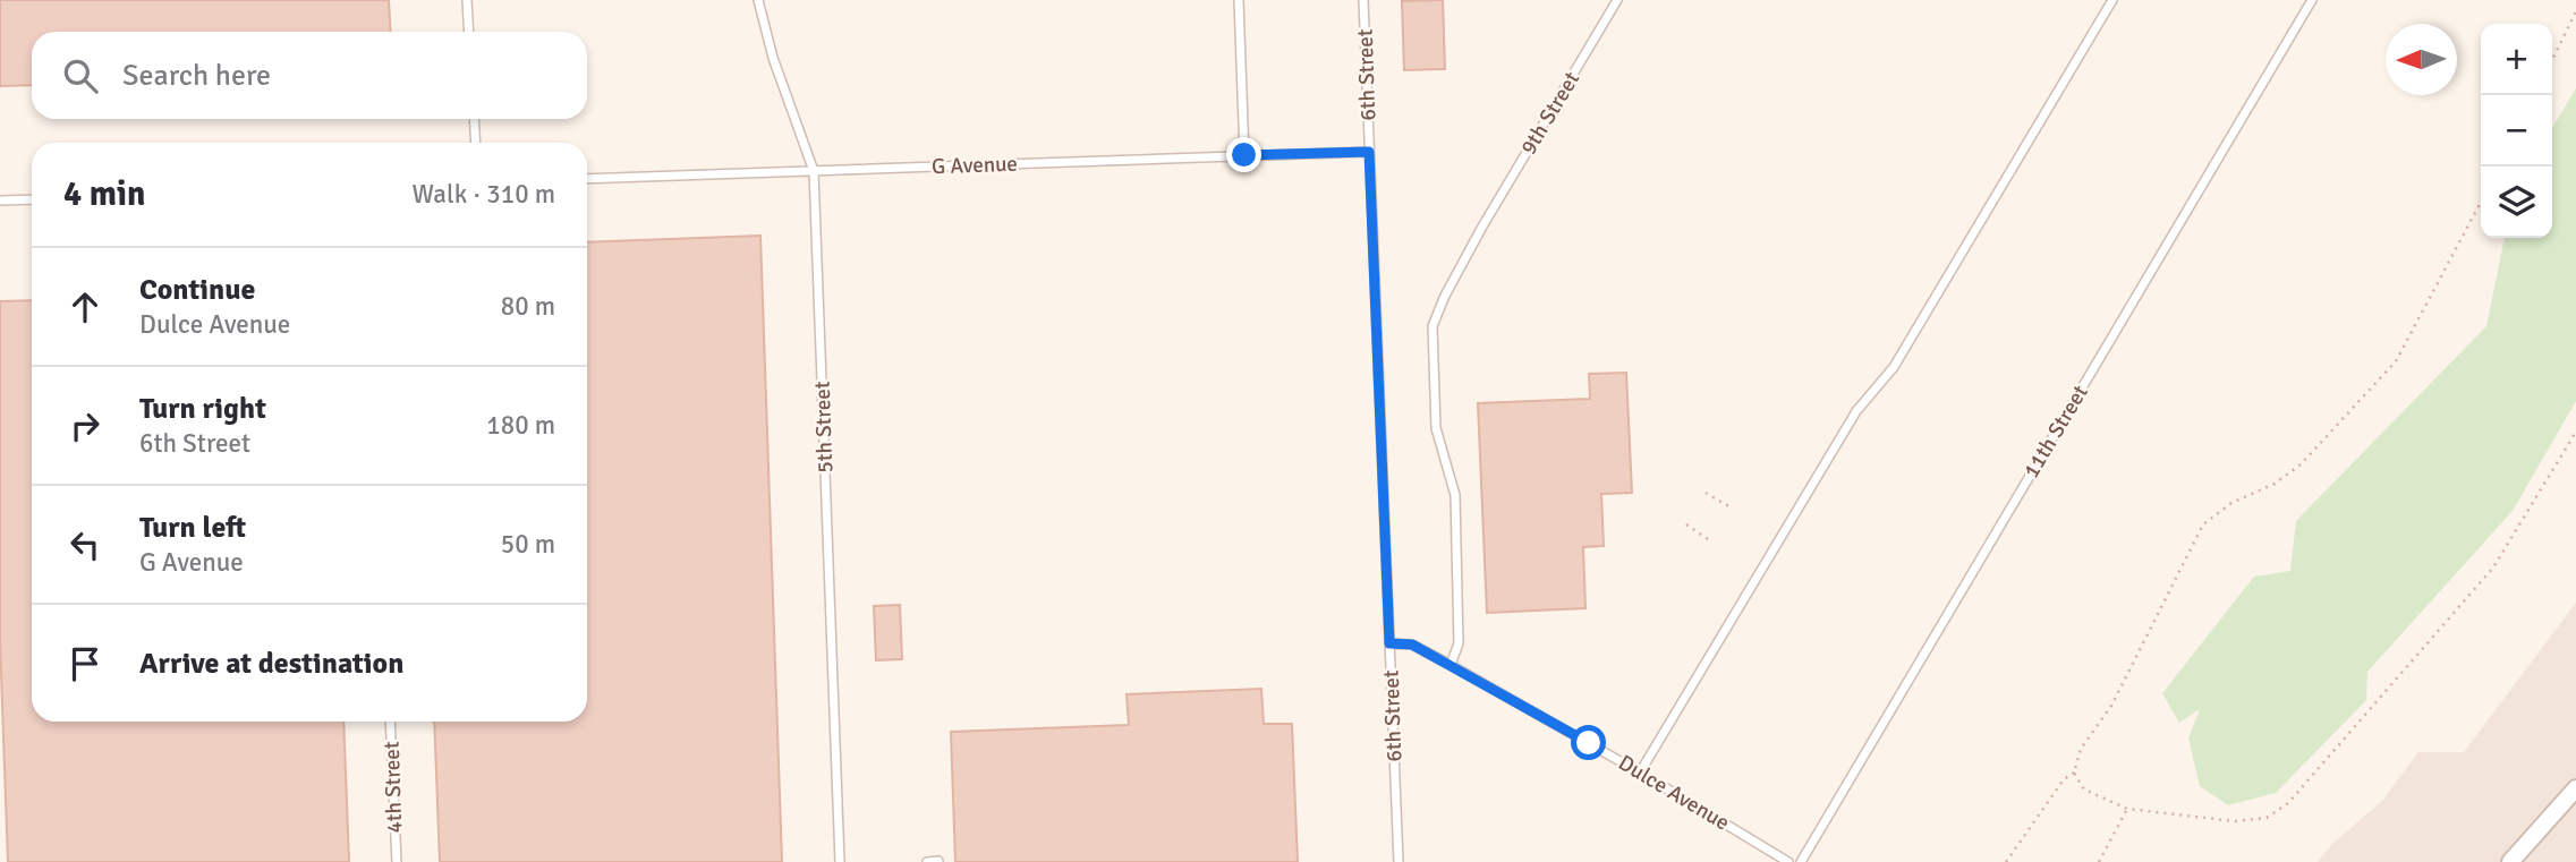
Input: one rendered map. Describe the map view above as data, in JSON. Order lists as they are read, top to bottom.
{
  "streets": {
    "lane": [
      "6th Street",
      "9th Street",
      "G Avenue",
      "5th Street",
      "11th Street",
      "4th Street",
      "Dulce Avenue"
    ]
  },
  "crossings": [
    ["6th Street", "G Avenue"],
    ["6th Street", "Dulce Avenue"],
    ["9th Street", "Dulce Avenue"],
    ["G Avenue", "5th Street"]
  ],
  "north": "left",
  "page": {
    "map_buttons": ["+", "−"],
    "search": "Search here",
    "heading": ["4 min", "Walk · 310 m"],
    "list": [
      ["Continue", "Dulce Avenue", "80 m"],
      ["Turn right", "6th Street", "180 m"],
      ["Turn left", "G Avenue", "50 m"],
      "Arrive at destination"
    ]
  }
}
